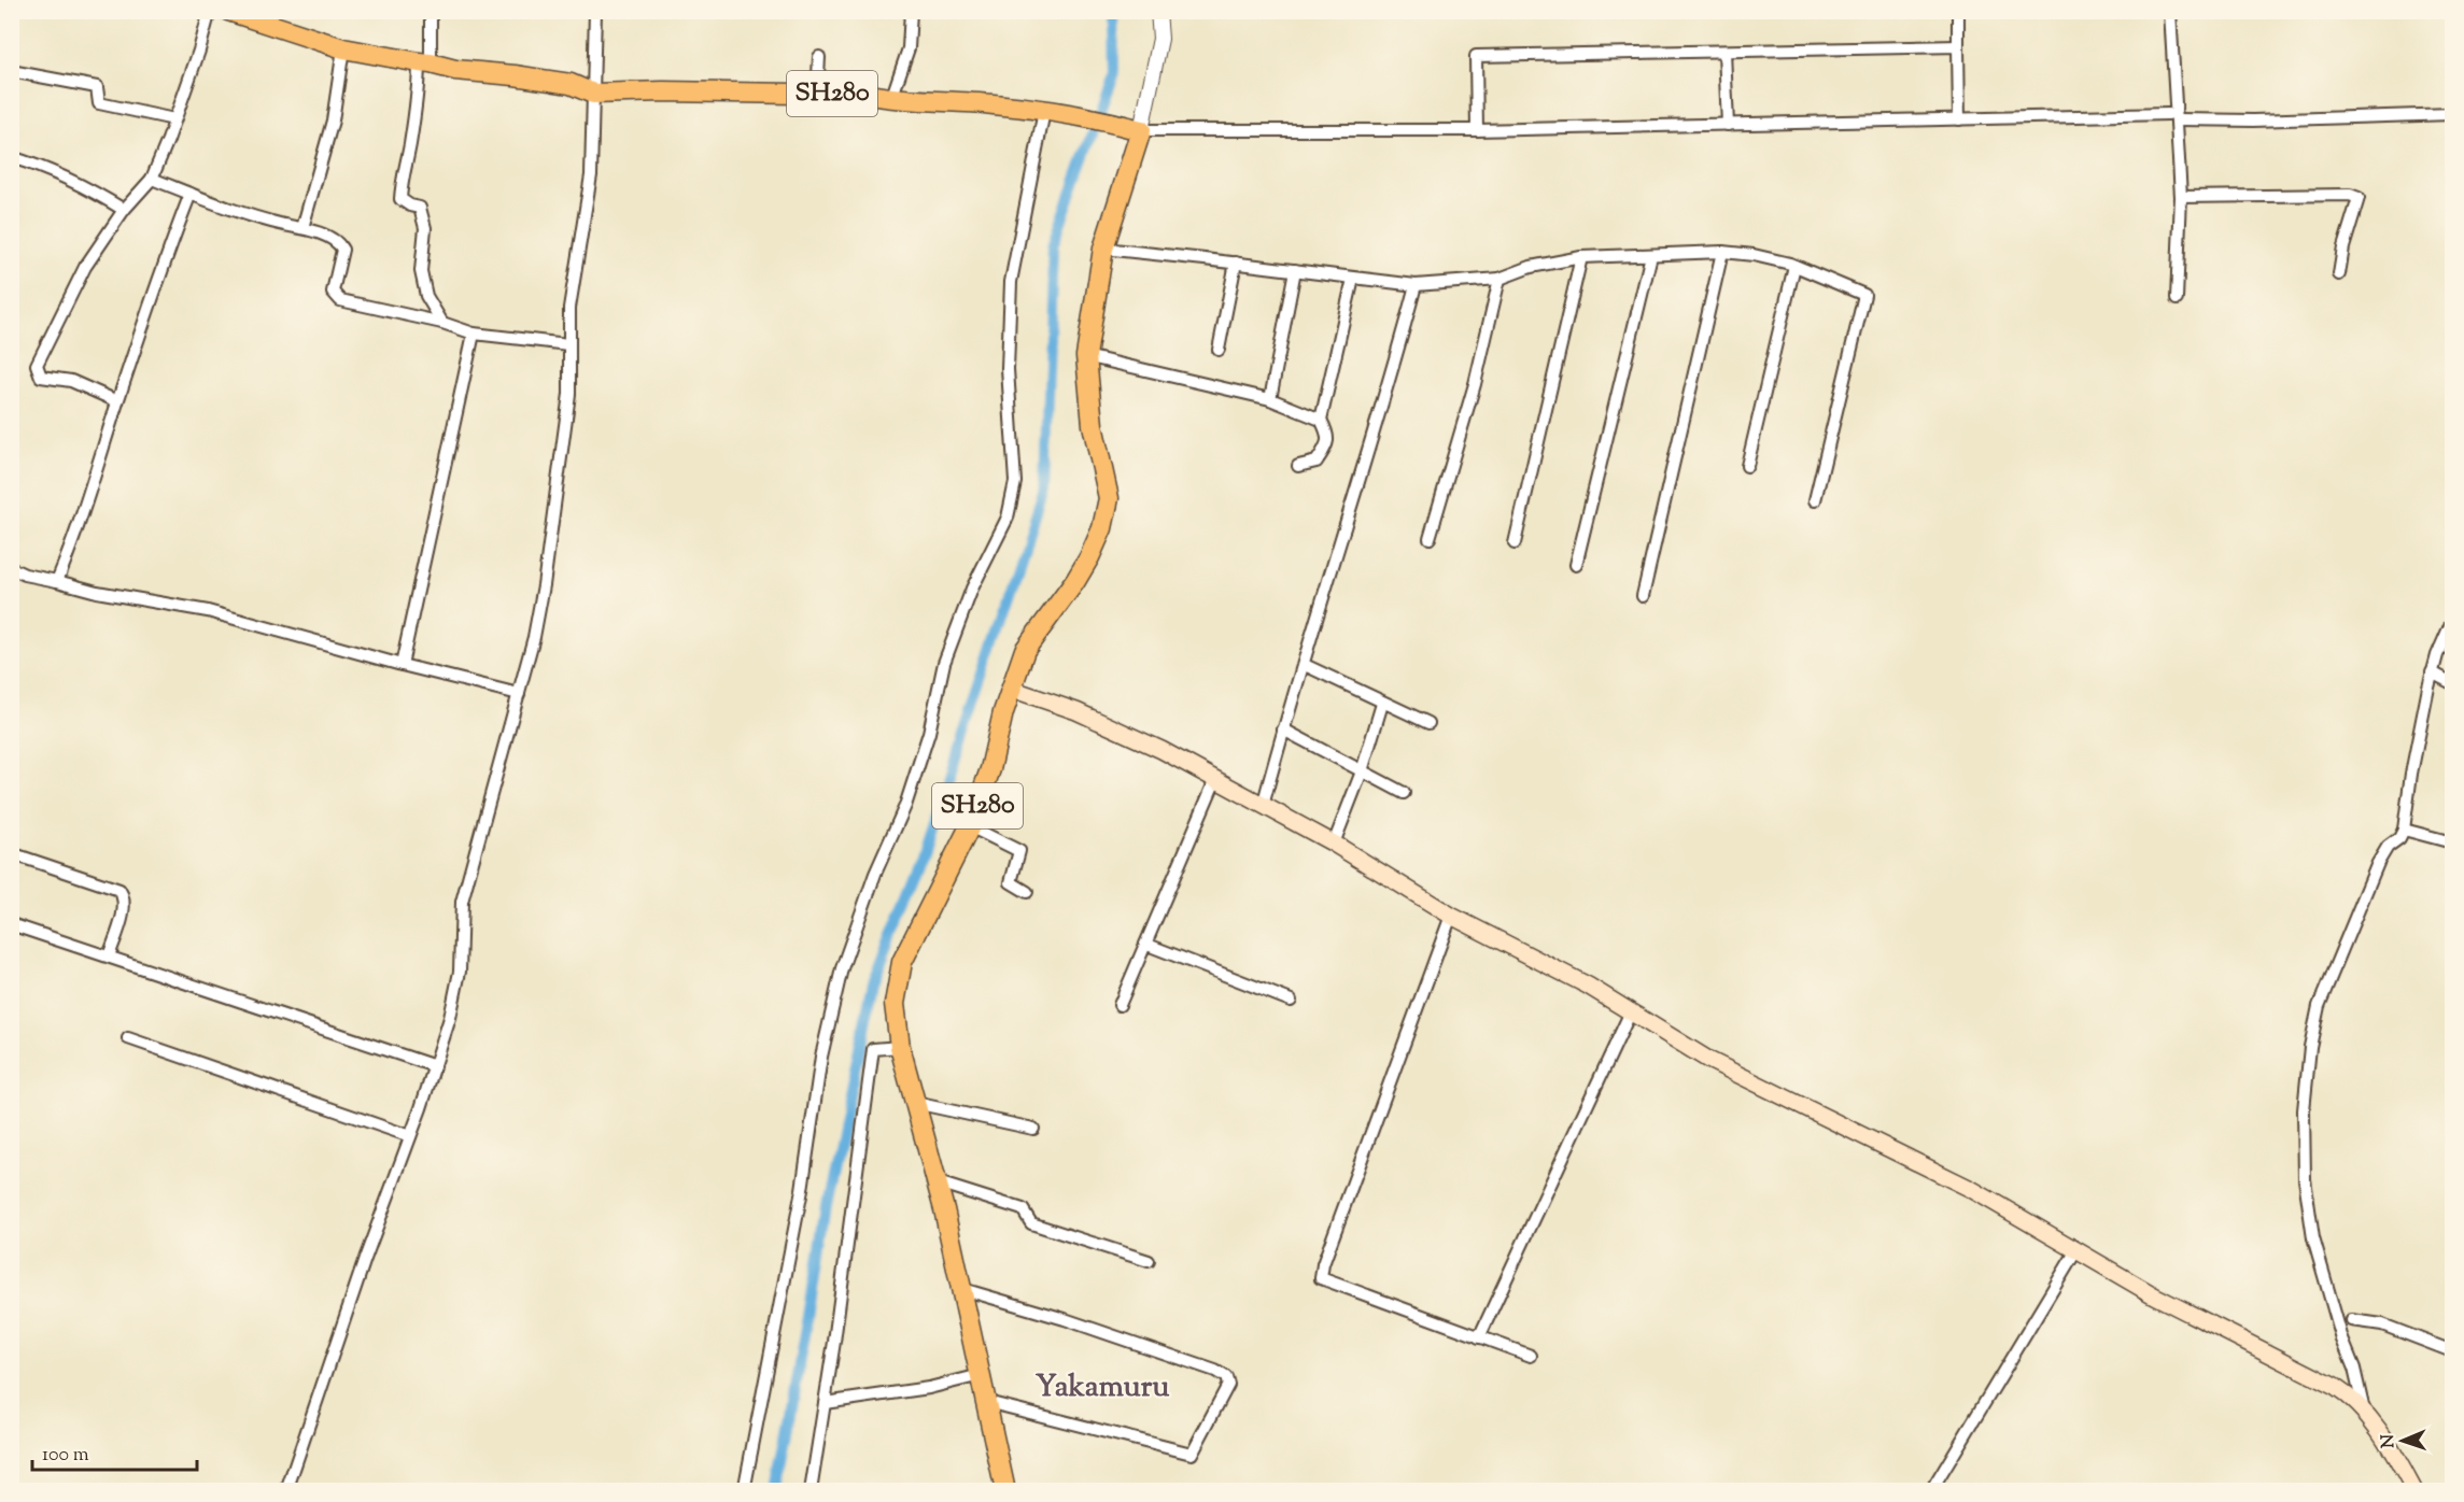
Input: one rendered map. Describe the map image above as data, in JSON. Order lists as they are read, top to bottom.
{
  "streets": {
    "main road": ["SH280"]
  },
  "districts": ["Yakamuru"],
  "scale_bar": "100 m",
  "north": "left"
}
